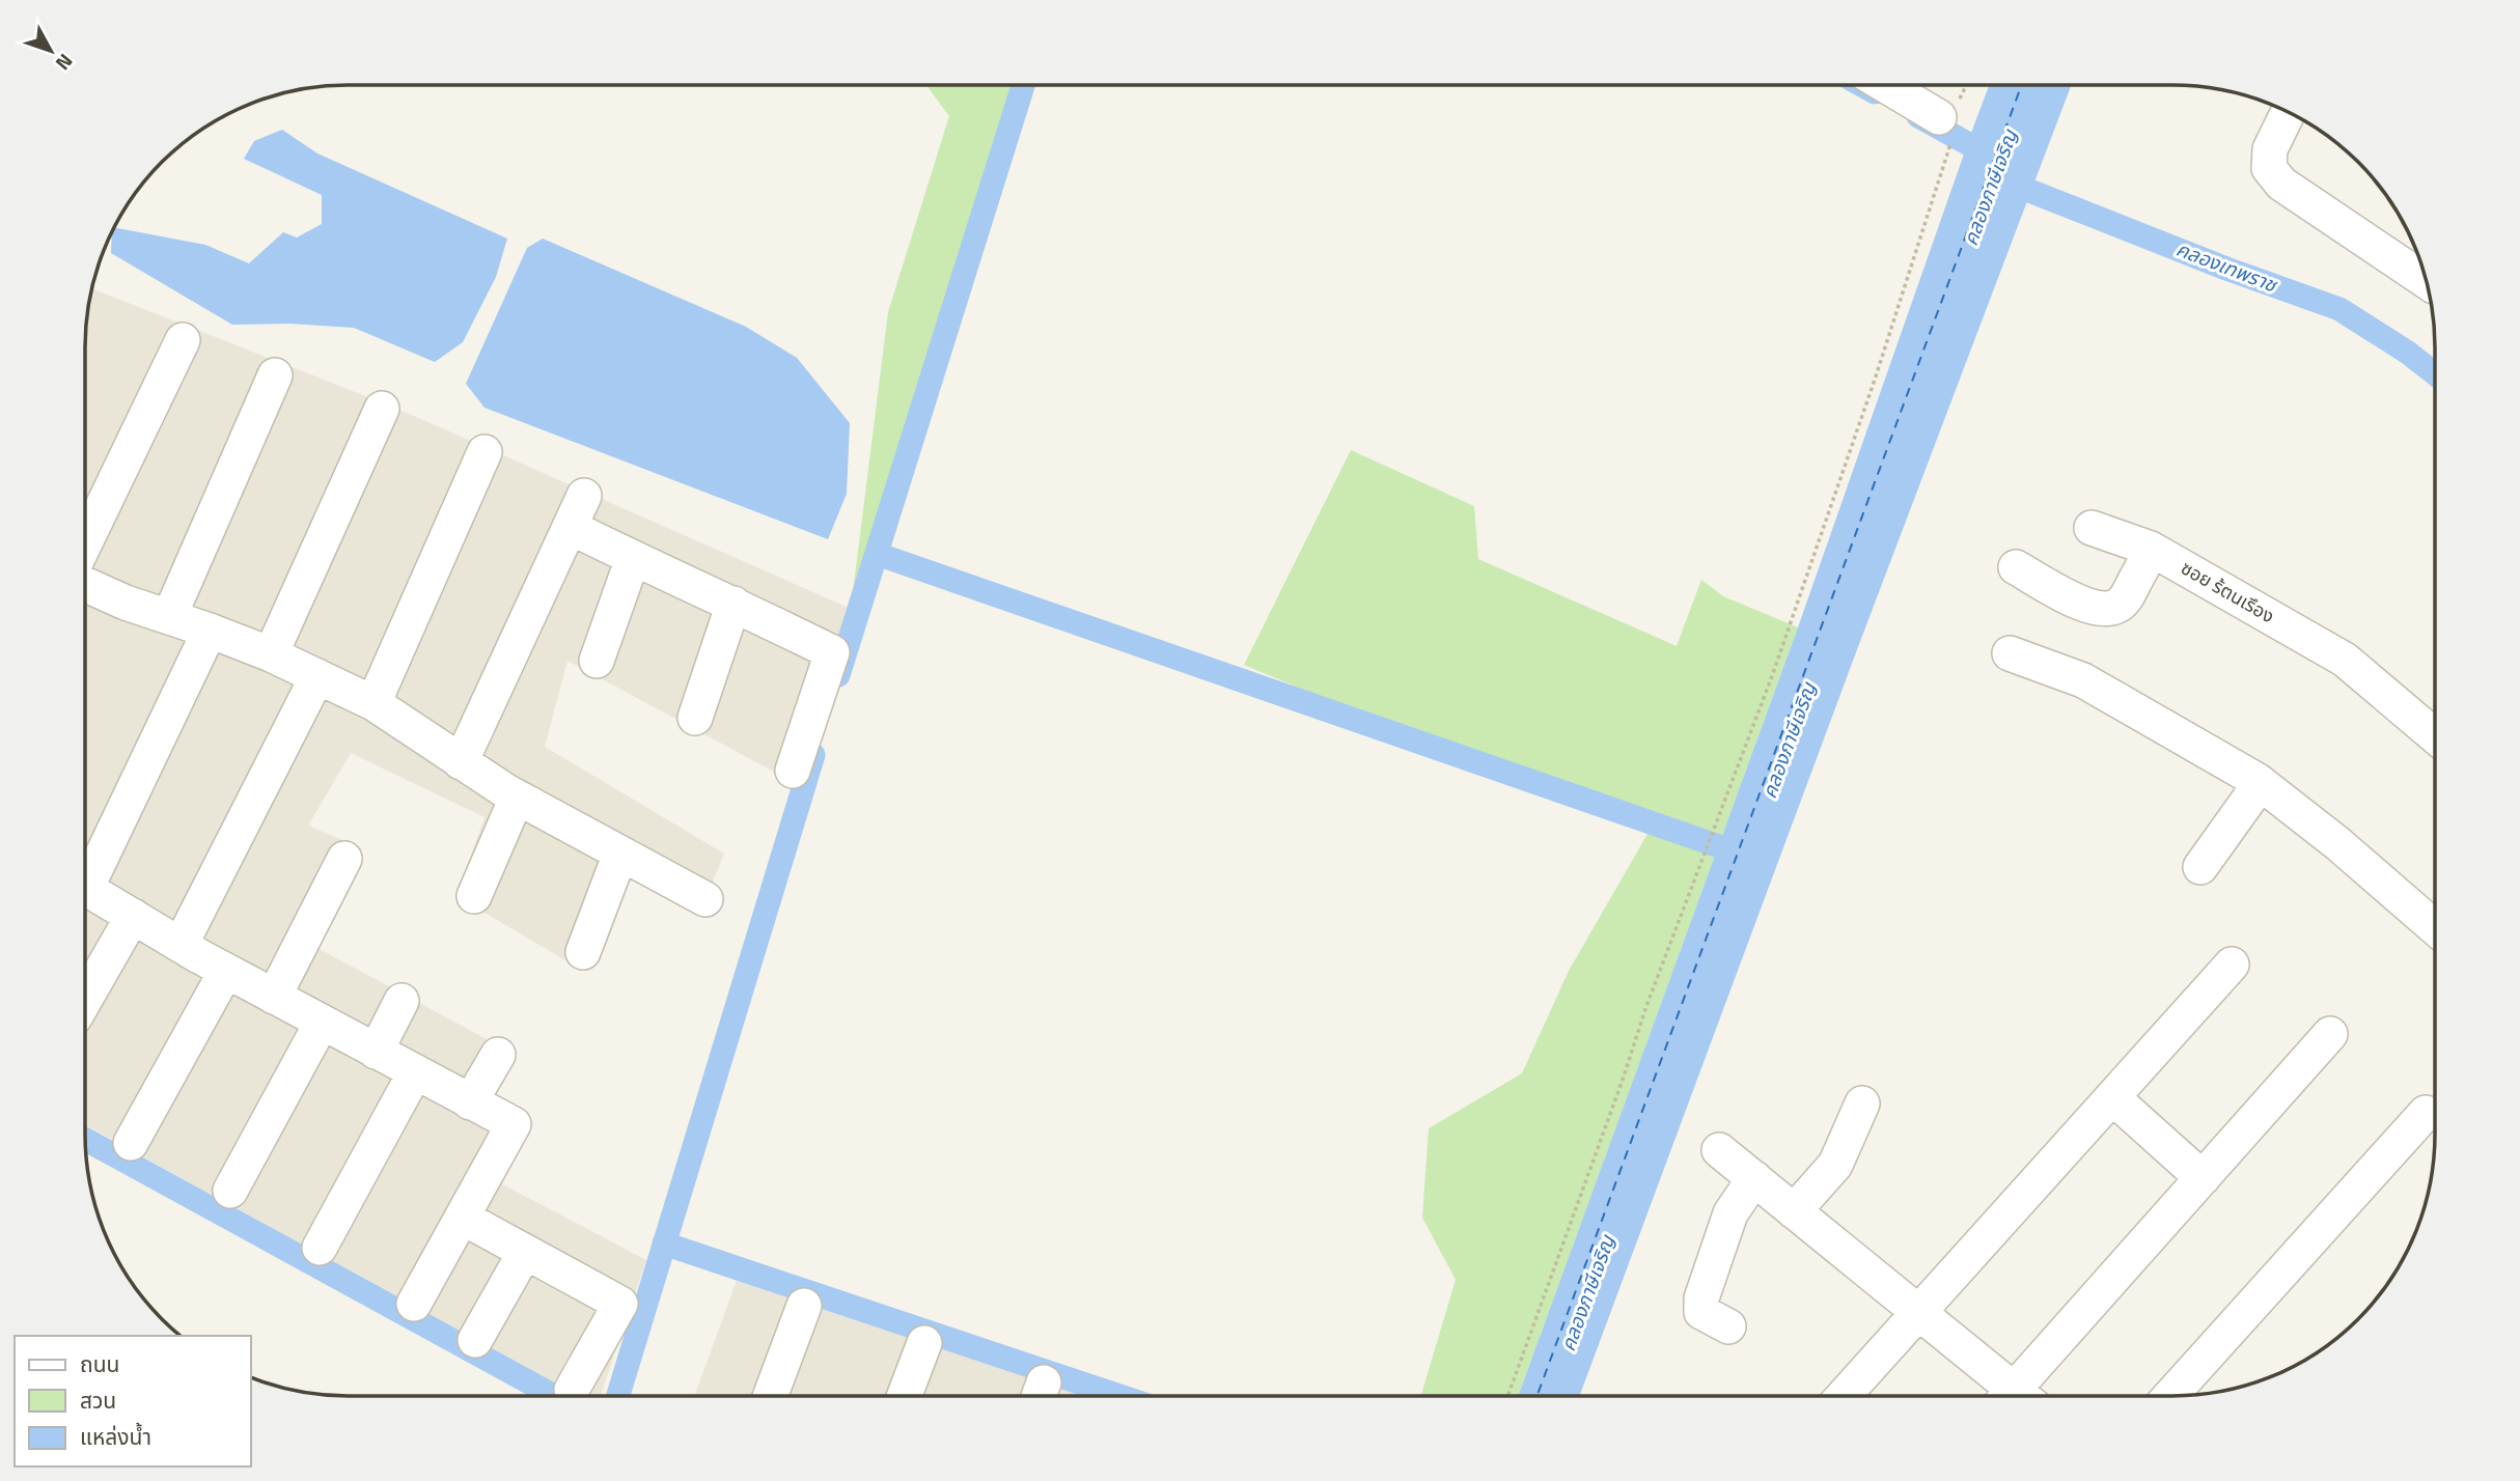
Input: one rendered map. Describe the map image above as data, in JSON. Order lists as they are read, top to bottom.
{
  "streets": {
    "street": ["ซอย ร้ตนเรึอง"]
  },
  "water": ["คลองภาษีเจริญ", "คลองเทพราช"],
  "legend": ["ถนน", "สวน", "แหล่งน้ำ"],
  "north": "bottom right"
}
